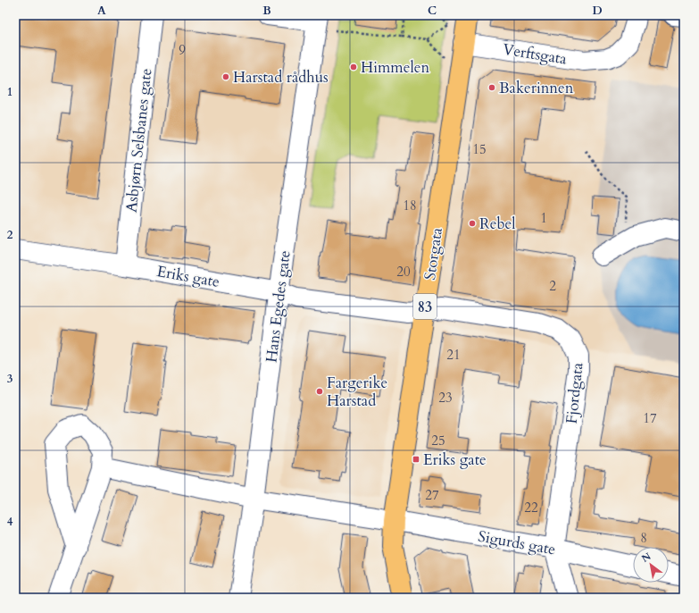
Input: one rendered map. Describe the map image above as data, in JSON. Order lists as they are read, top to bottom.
{
  "streets": {
    "highway": ["Storgata", "83"],
    "street": [
      "Verftsgata",
      "Asbjørn Selsbanes gate",
      "Eriks gate",
      "Hans Egedes gate",
      "Fjordgata",
      "Sigurds gate"
    ]
  },
  "crossings": [
    ["Verftsgata", "Storgata"],
    ["Asbjørn Selsbanes gate", "Eriks gate"],
    ["Storgata", "Eriks gate"],
    ["Storgata", "Fjordgata"],
    ["Storgata", "Sigurds gate"],
    ["Eriks gate", "Hans Egedes gate"],
    ["Eriks gate", "Fjordgata"],
    ["Hans Egedes gate", "Sigurds gate"],
    ["Fjordgata", "Sigurds gate"]
  ],
  "places": {
    "other": [
      "Himmelen",
      "Harstad rådhus",
      "Bakerinnen",
      "Rebel",
      "Fargerike Harstad"
    ],
    "transit": ["Eriks gate"]
  },
  "house_numbers": [
    "9",
    "15",
    "18",
    "1",
    "20",
    "2",
    "21",
    "23",
    "17",
    "25",
    "27",
    "22",
    "8"
  ],
  "north": "top left",
  "grid": {
    "columns": [
      "A",
      "B",
      "C",
      "D"
    ],
    "rows": [
      "1",
      "2",
      "3",
      "4"
    ]
  }
}
